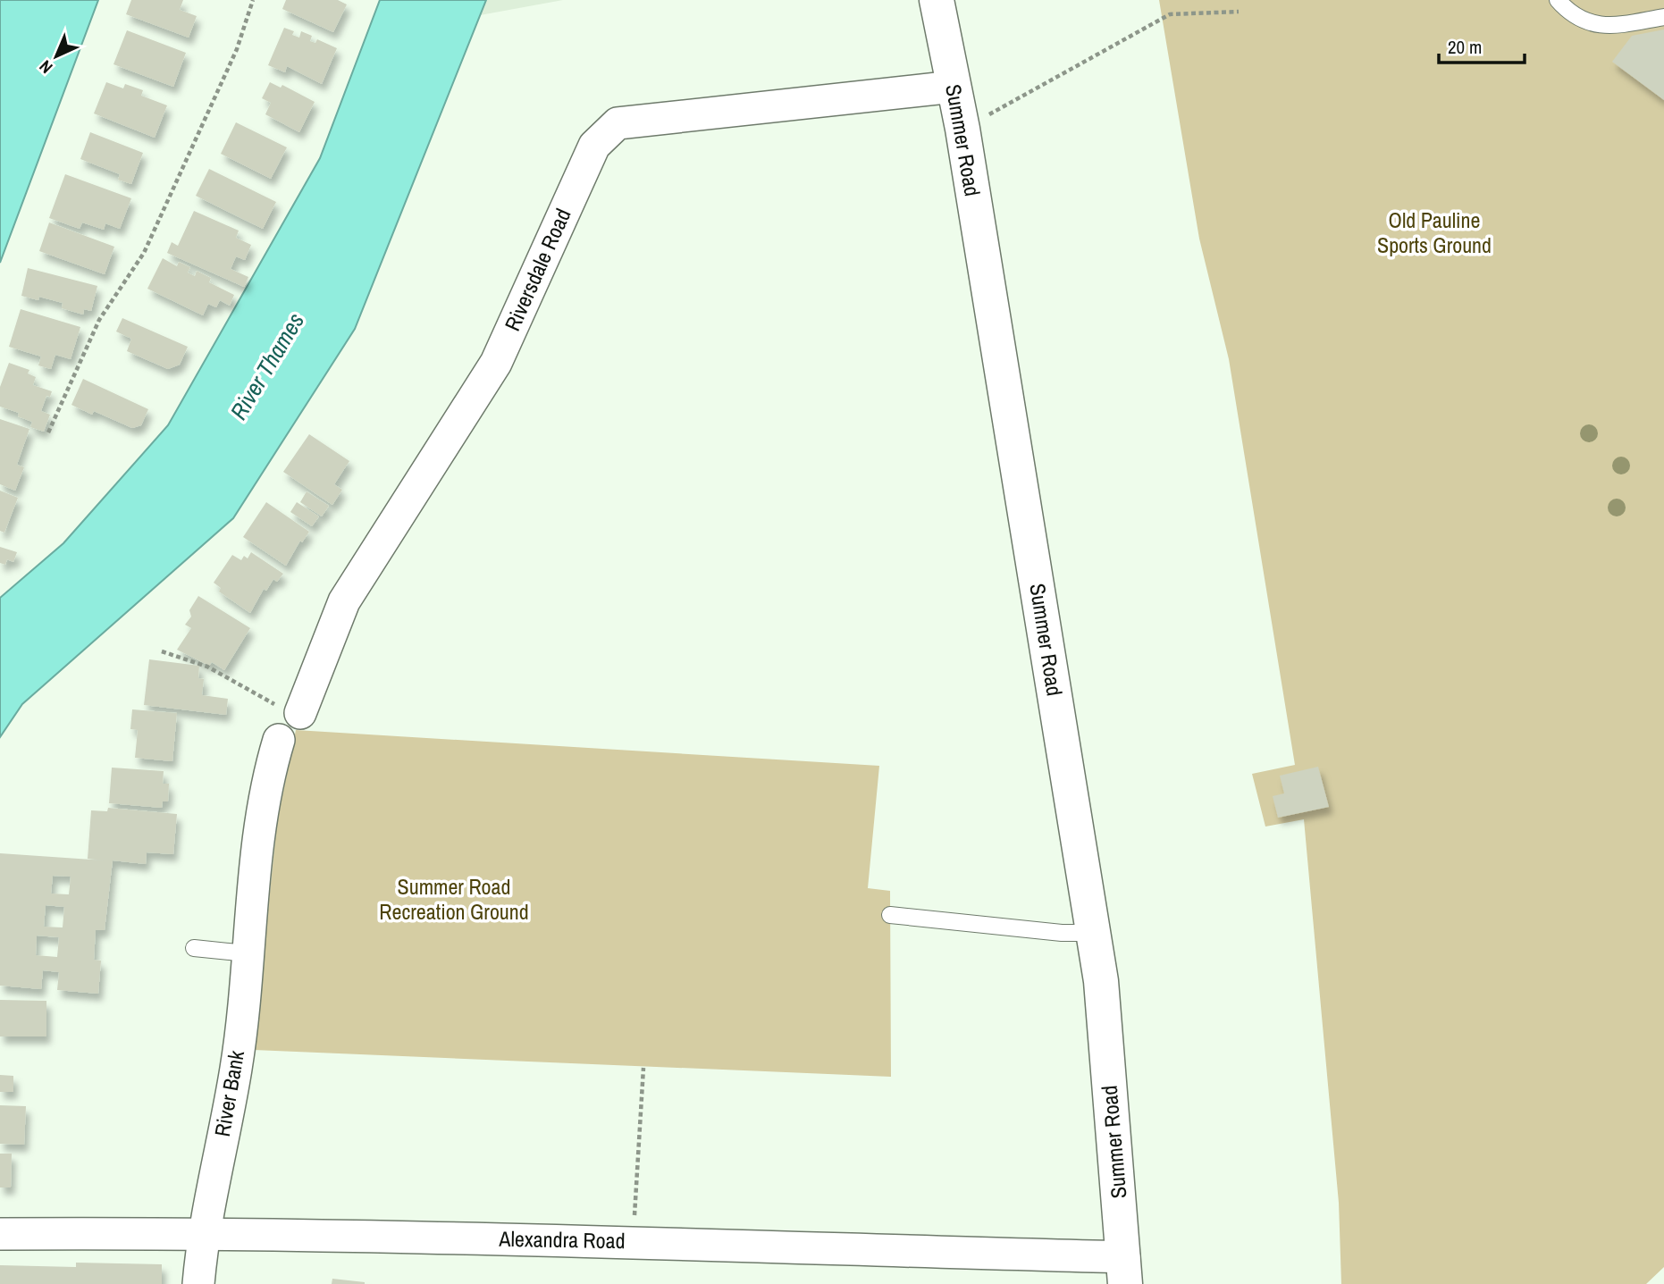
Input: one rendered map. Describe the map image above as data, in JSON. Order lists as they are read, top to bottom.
{
  "streets": {
    "street": [
      "Summer Road",
      "Riversdale Road",
      "River Bank",
      "Alexandra Road"
    ]
  },
  "crossings": [
    ["Summer Road", "Riversdale Road"],
    ["Summer Road", "Alexandra Road"],
    ["River Bank", "Alexandra Road"]
  ],
  "water": ["River Thames"],
  "parks": ["Old Pauline Sports Ground", "Summer Road Recreation Ground"],
  "scale_bar": "20 m",
  "north": "bottom left"
}
